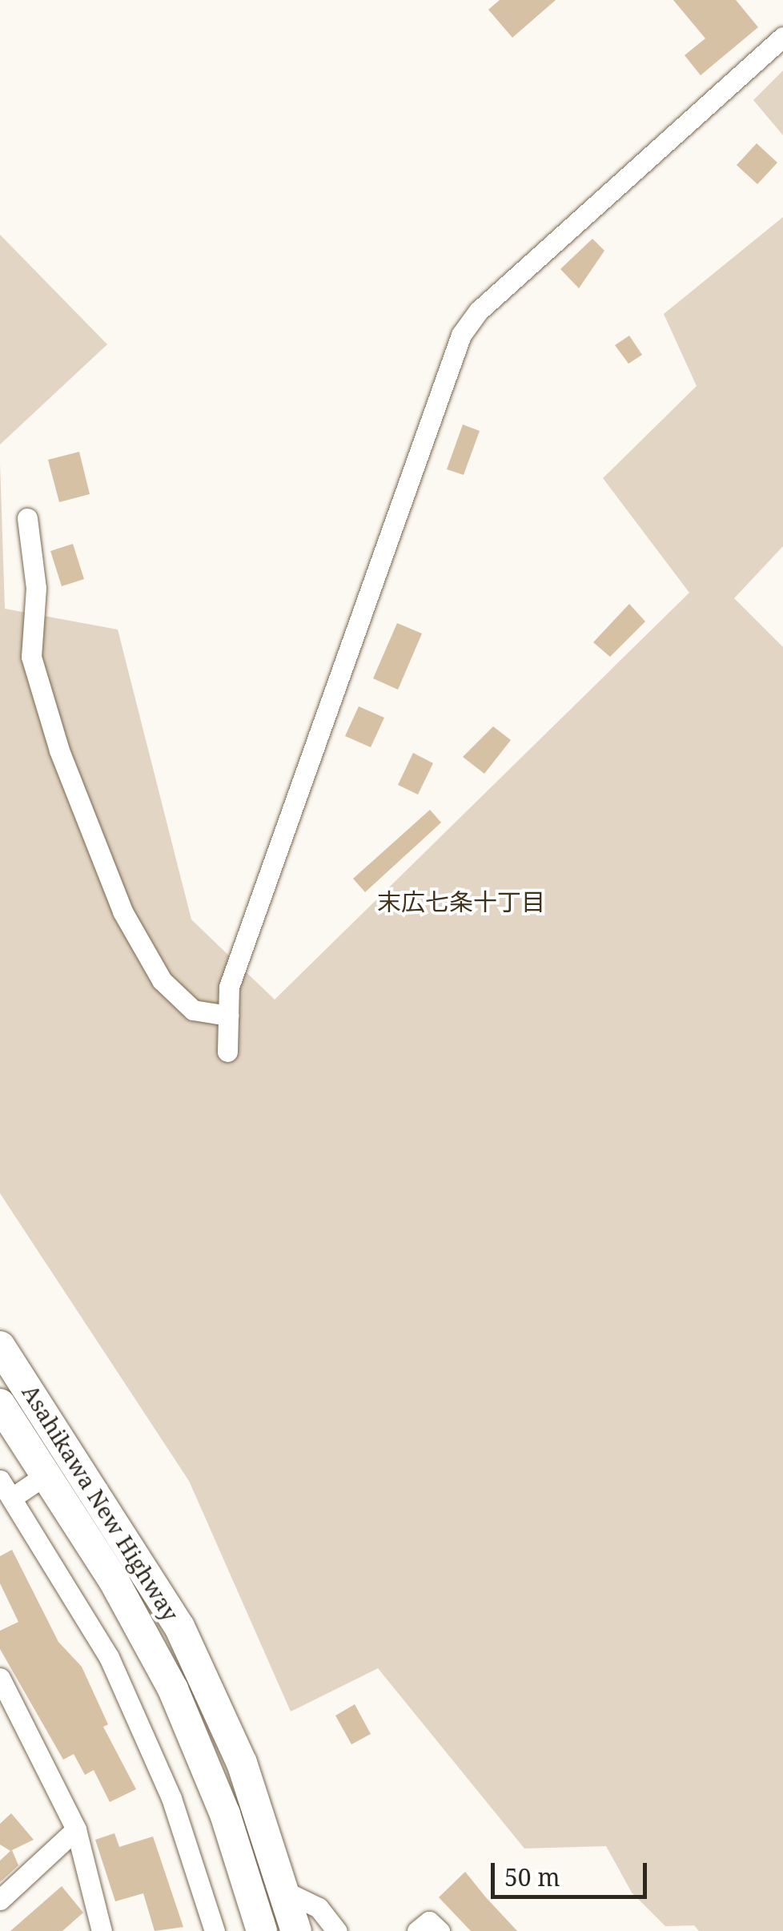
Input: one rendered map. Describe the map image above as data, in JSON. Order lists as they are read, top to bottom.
{
  "streets": {
    "highway": ["Asahikawa New Highway"]
  },
  "districts": ["末広七条十丁目"],
  "scale_bar": "50 m"
}
